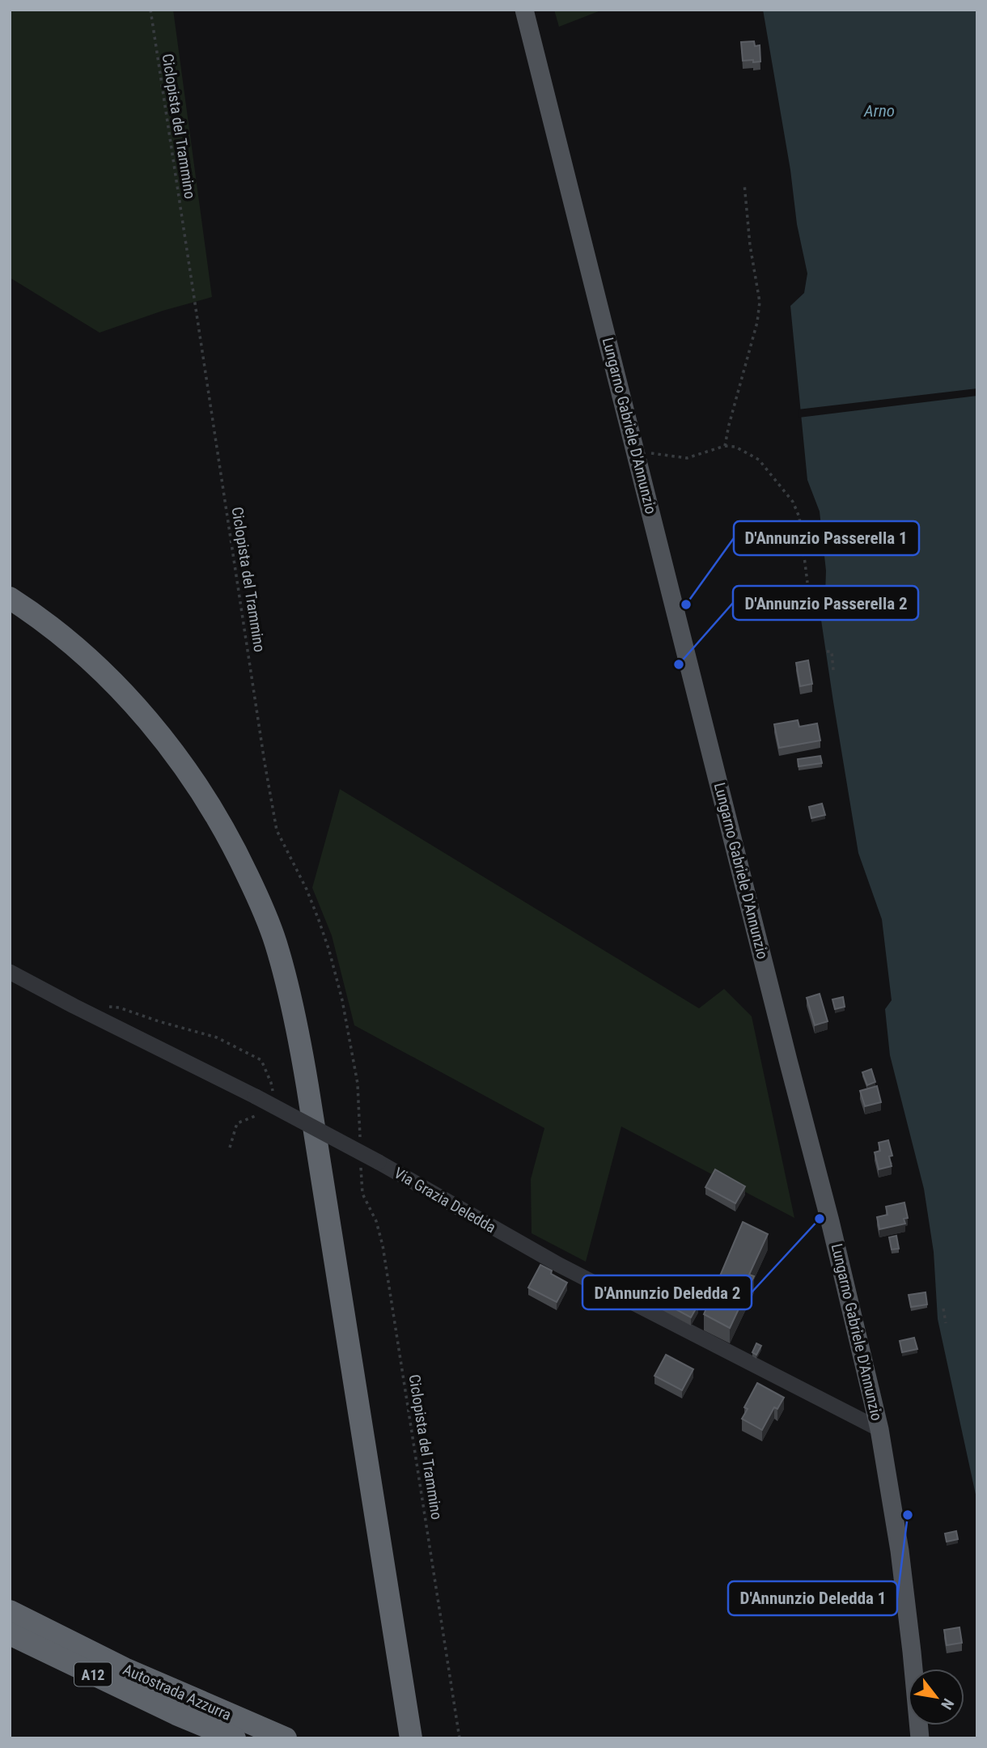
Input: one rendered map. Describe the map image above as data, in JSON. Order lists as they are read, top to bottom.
{
  "streets": {
    "highway": ["A12", "Autostrada Azzurra"],
    "main road": ["Lungarno Gabriele D'Annunzio"],
    "street": ["Via Grazia Deledda"],
    "path": ["Ciclopista del Trammino"]
  },
  "crossings": [
    ["Lungarno Gabriele D'Annunzio", "Via Grazia Deledda"]
  ],
  "water": ["Arno"],
  "places": [
    "D'Annunzio Passerella 1",
    "D'Annunzio Passerella 2",
    "D'Annunzio Deledda 2",
    "D'Annunzio Deledda 1"
  ],
  "north": "bottom right"
}
